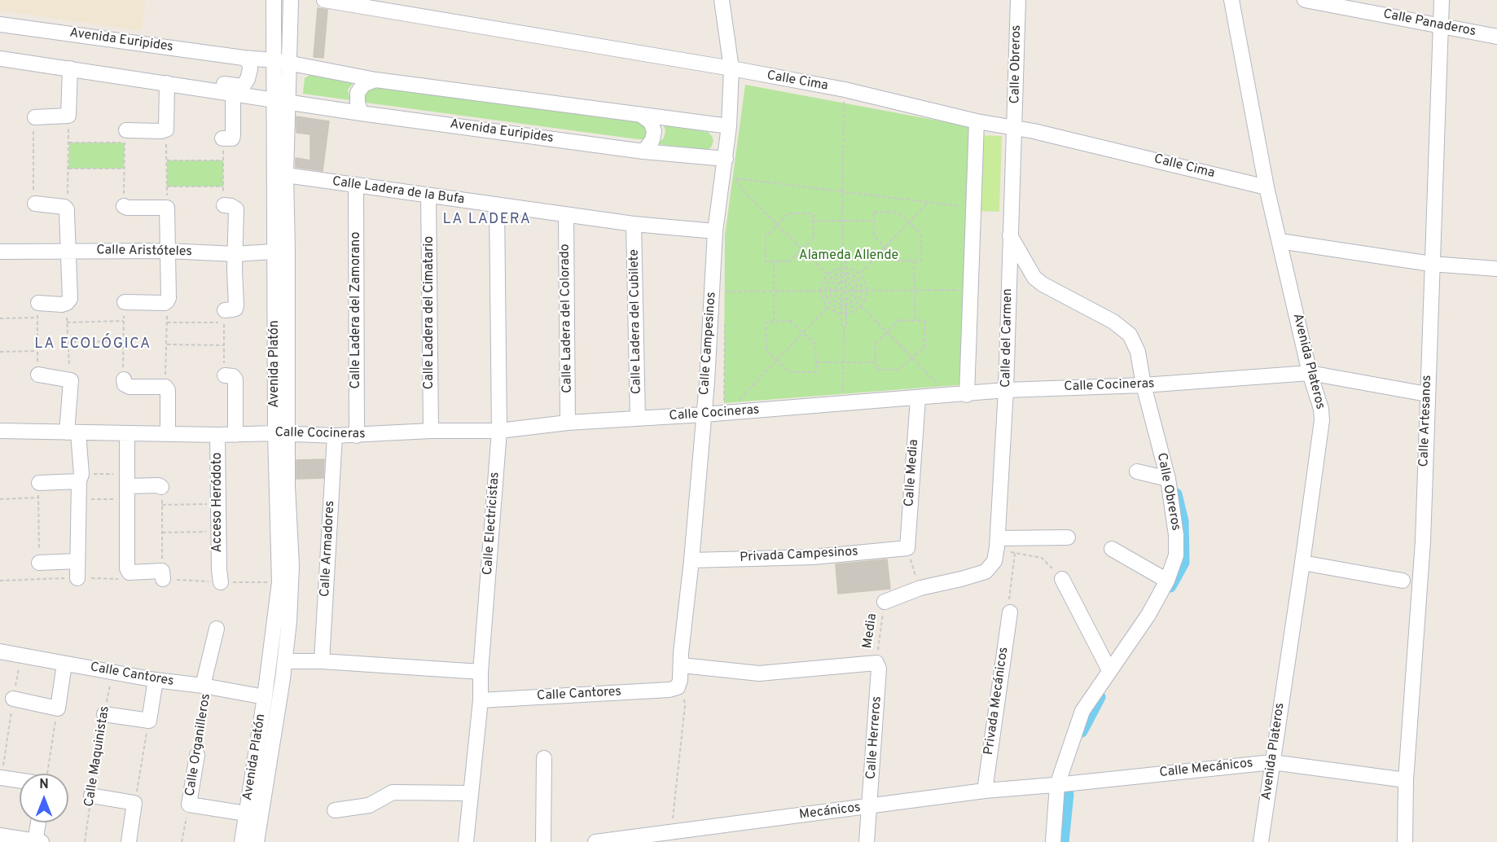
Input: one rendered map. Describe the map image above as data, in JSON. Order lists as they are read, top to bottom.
{
  "streets": {
    "street": [
      "Calle Panaderos",
      "Avenida Euripides",
      "Calle Obreros",
      "Calle Cima",
      "Calle Ladera de la Bufa",
      "Calle Aristóteles",
      "Calle Ladera del Zamorano",
      "Calle Ladera del Cimatario",
      "Calle Ladera del Colorado",
      "Calle Ladera del Cubilete",
      "Calle del Carmen",
      "Calle Campesinos",
      "Avenida Plateros",
      "Avenida Platón",
      "Calle Cocineras",
      "Calle Artesanos",
      "Calle Media",
      "Acceso Heródoto",
      "Calle Electricistas",
      "Calle Armadores",
      "Privada Campesinos",
      "Calle Cantores",
      "Privada Mecánicos",
      "Calle Herreros",
      "Calle Organilleros",
      "Calle Mecánicos",
      "Mecánicos"
    ],
    "path": ["Media", "Calle Maquinistas"]
  },
  "crossings": [
    ["Calle Panaderos", "Calle Artesanos"],
    ["Avenida Euripides", "Calle Campesinos"],
    ["Avenida Euripides", "Avenida Platón"],
    ["Calle Obreros", "Calle Cima"],
    ["Calle Obreros", "Calle del Carmen"],
    ["Calle Obreros", "Calle Cocineras"],
    ["Calle Obreros", "Calle Mecánicos"],
    ["Calle Obreros", "Mecánicos"],
    ["Calle Cima", "Calle del Carmen"],
    ["Calle Cima", "Calle Campesinos"],
    ["Calle Cima", "Avenida Plateros"],
    ["Calle Ladera de la Bufa", "Calle Ladera del Zamorano"],
    ["Calle Ladera de la Bufa", "Calle Ladera del Cimatario"],
    ["Calle Ladera de la Bufa", "Calle Ladera del Colorado"],
    ["Calle Ladera de la Bufa", "Calle Ladera del Cubilete"],
    ["Calle Ladera de la Bufa", "Calle Campesinos"],
    ["Calle Ladera de la Bufa", "Avenida Platón"],
    ["Calle Ladera de la Bufa", "Calle Electricistas"],
    ["Calle Aristóteles", "Avenida Platón"],
    ["Calle Ladera del Zamorano", "Calle Cocineras"],
    ["Calle Ladera del Cimatario", "Calle Cocineras"],
    ["Calle Ladera del Colorado", "Calle Cocineras"],
    ["Calle Ladera del Cubilete", "Calle Cocineras"],
    ["Calle del Carmen", "Calle Cocineras"],
    ["Calle del Carmen", "Media"],
    ["Calle Campesinos", "Calle Cocineras"],
    ["Calle Campesinos", "Privada Campesinos"],
    ["Calle Campesinos", "Calle Cantores"],
    ["Avenida Plateros", "Calle Cocineras"],
    ["Avenida Plateros", "Calle Mecánicos"],
    ["Avenida Platón", "Calle Cocineras"],
    ["Avenida Platón", "Calle Cantores"],
    ["Avenida Platón", "Calle Organilleros"],
    ["Calle Cocineras", "Calle Artesanos"],
    ["Calle Cocineras", "Calle Media"],
    ["Calle Cocineras", "Acceso Heródoto"],
    ["Calle Cocineras", "Calle Electricistas"],
    ["Calle Cocineras", "Calle Armadores"],
    ["Calle Artesanos", "Calle Mecánicos"],
    ["Calle Media", "Privada Campesinos"],
    ["Calle Electricistas", "Calle Cantores"],
    ["Media", "Calle Herreros"],
    ["Calle Cantores", "Calle Organilleros"],
    ["Calle Cantores", "Calle Maquinistas"],
    ["Privada Mecánicos", "Mecánicos"],
    ["Calle Herreros", "Mecánicos"],
    ["Calle Mecánicos", "Mecánicos"]
  ],
  "districts": ["LA LADERA", "LA ECOLÓGICA"],
  "parks": ["Alameda Allende"],
  "north": "top"
}
